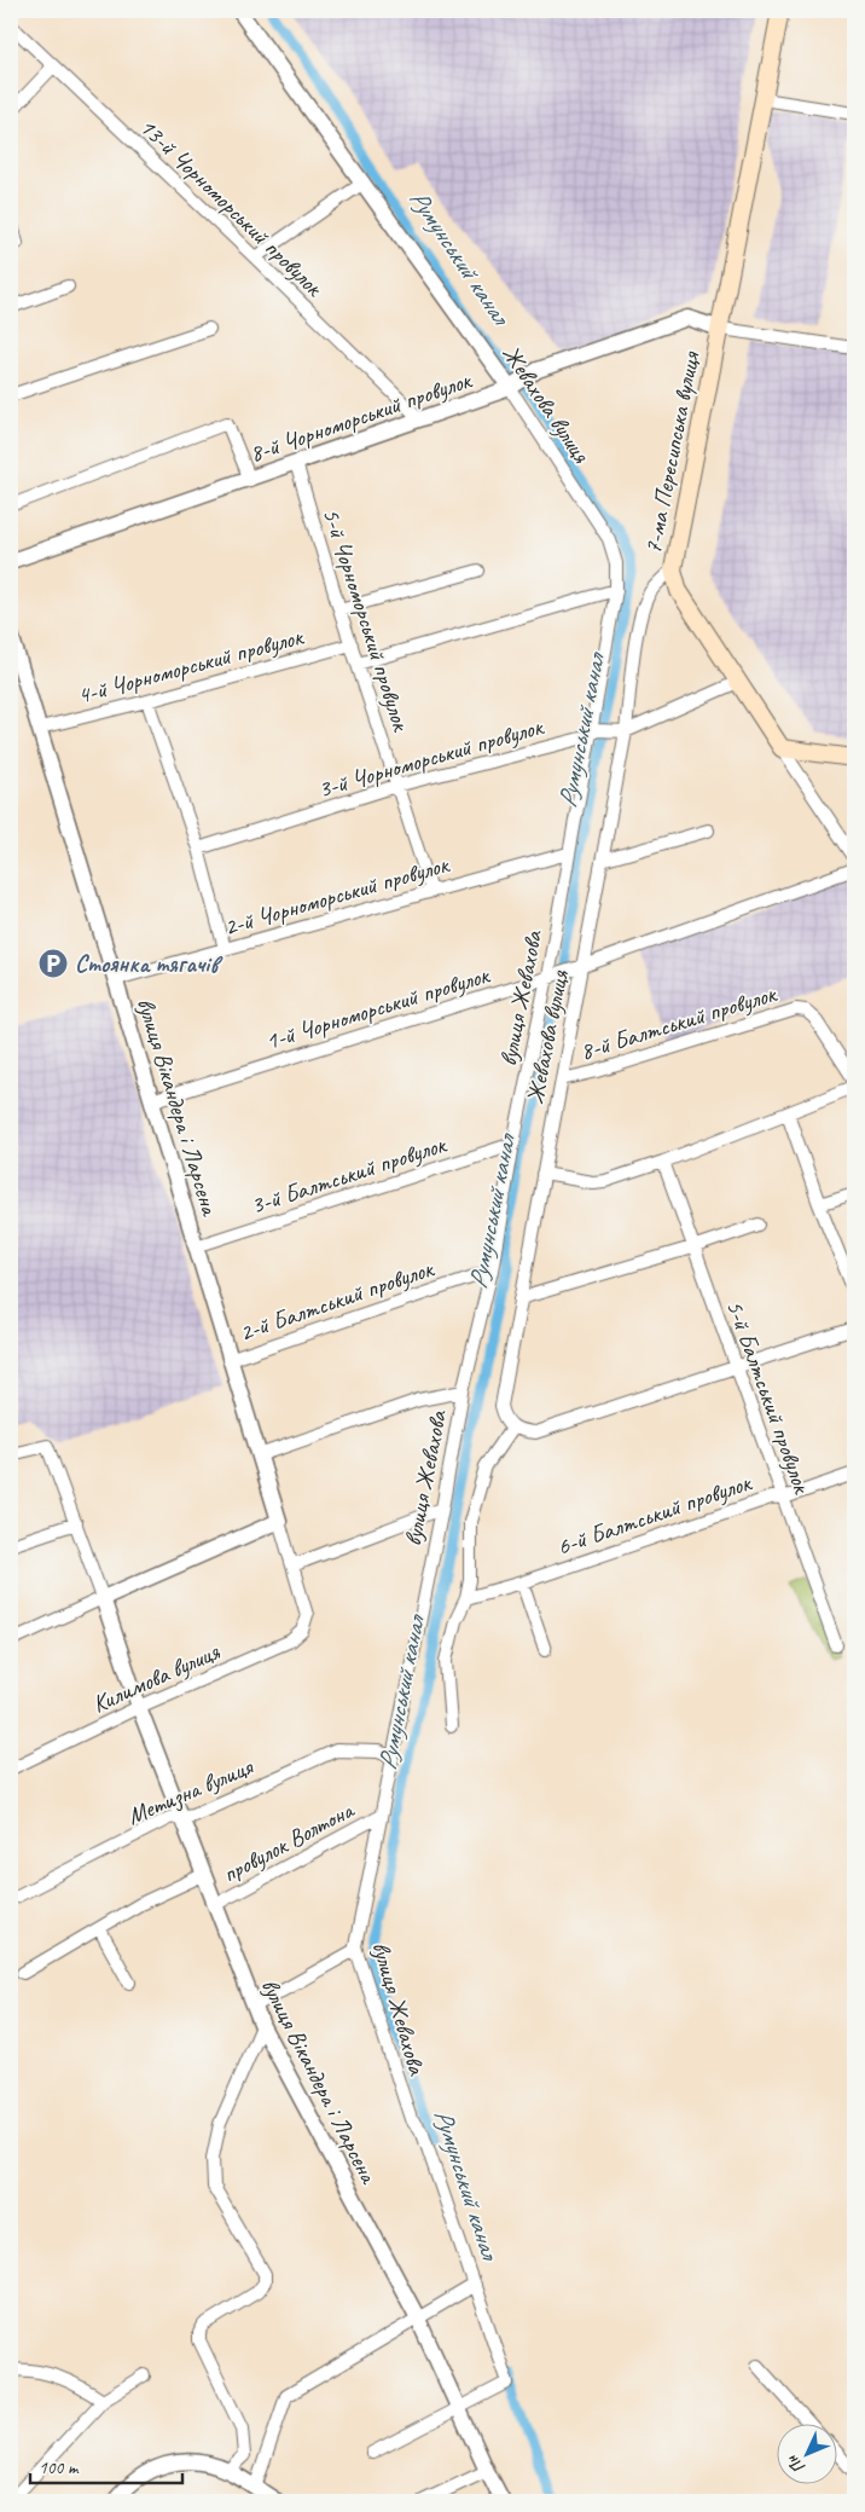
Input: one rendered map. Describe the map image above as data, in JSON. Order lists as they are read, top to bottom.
{
  "streets": {
    "main road": ["7-ма Пересипська вулиця"],
    "street": [
      "13-й Чорноморський провулок",
      "Жевахова вулиця",
      "8-й Чорноморський провулок",
      "5-й Чорноморський провулок",
      "4-й Чорноморський провулок",
      "3-й Чорноморський провулок",
      "2-й Чорноморський провулок",
      "вулиця Жевахова",
      "1-й Чорноморський провулок",
      "8-й Балтський провулок",
      "вулиця Вікандера і Ларсена",
      "3-й Балтський провулок",
      "2-й Балтський провулок",
      "5-й Балтський провулок",
      "6-й Балтський провулок",
      "Килимова вулиця",
      "Метизна вулиця",
      "провулок Волтона"
    ]
  },
  "crossings": [
    ["13-й Чорноморський провулок", "8-й Чорноморський провулок"],
    ["Жевахова вулиця", "8-й Чорноморський провулок"],
    ["Жевахова вулиця", "7-ма Пересипська вулиця"],
    ["Жевахова вулиця", "3-й Чорноморський провулок"],
    ["Жевахова вулиця", "вулиця Жевахова"],
    ["Жевахова вулиця", "1-й Чорноморський провулок"],
    ["Жевахова вулиця", "8-й Балтський провулок"],
    ["8-й Чорноморський провулок", "7-ма Пересипська вулиця"],
    ["8-й Чорноморський провулок", "5-й Чорноморський провулок"],
    ["7-ма Пересипська вулиця", "3-й Чорноморський провулок"],
    ["5-й Чорноморський провулок", "4-й Чорноморський провулок"],
    ["5-й Чорноморський провулок", "3-й Чорноморський провулок"],
    ["5-й Чорноморський провулок", "2-й Чорноморський провулок"],
    ["4-й Чорноморський провулок", "вулиця Вікандера і Ларсена"],
    ["3-й Чорноморський провулок", "вулиця Жевахова"],
    ["2-й Чорноморський провулок", "вулиця Жевахова"],
    ["2-й Чорноморський провулок", "вулиця Вікандера і Ларсена"],
    ["вулиця Жевахова", "1-й Чорноморський провулок"],
    ["вулиця Жевахова", "вулиця Вікандера і Ларсена"],
    ["вулиця Жевахова", "3-й Балтський провулок"],
    ["вулиця Жевахова", "2-й Балтський провулок"],
    ["вулиця Жевахова", "Метизна вулиця"],
    ["вулиця Жевахова", "провулок Волтона"],
    ["1-й Чорноморський провулок", "вулиця Вікандера і Ларсена"],
    ["вулиця Вікандера і Ларсена", "3-й Балтський провулок"],
    ["вулиця Вікандера і Ларсена", "2-й Балтський провулок"],
    ["вулиця Вікандера і Ларсена", "Килимова вулиця"],
    ["вулиця Вікандера і Ларсена", "Метизна вулиця"],
    ["вулиця Вікандера і Ларсена", "провулок Волтона"],
    ["5-й Балтський провулок", "6-й Балтський провулок"]
  ],
  "water": ["Румунський канал"],
  "places": {
    "parking": ["Стоянка тягачів"]
  },
  "scale_bar": "100 m",
  "north": "bottom left"
}
